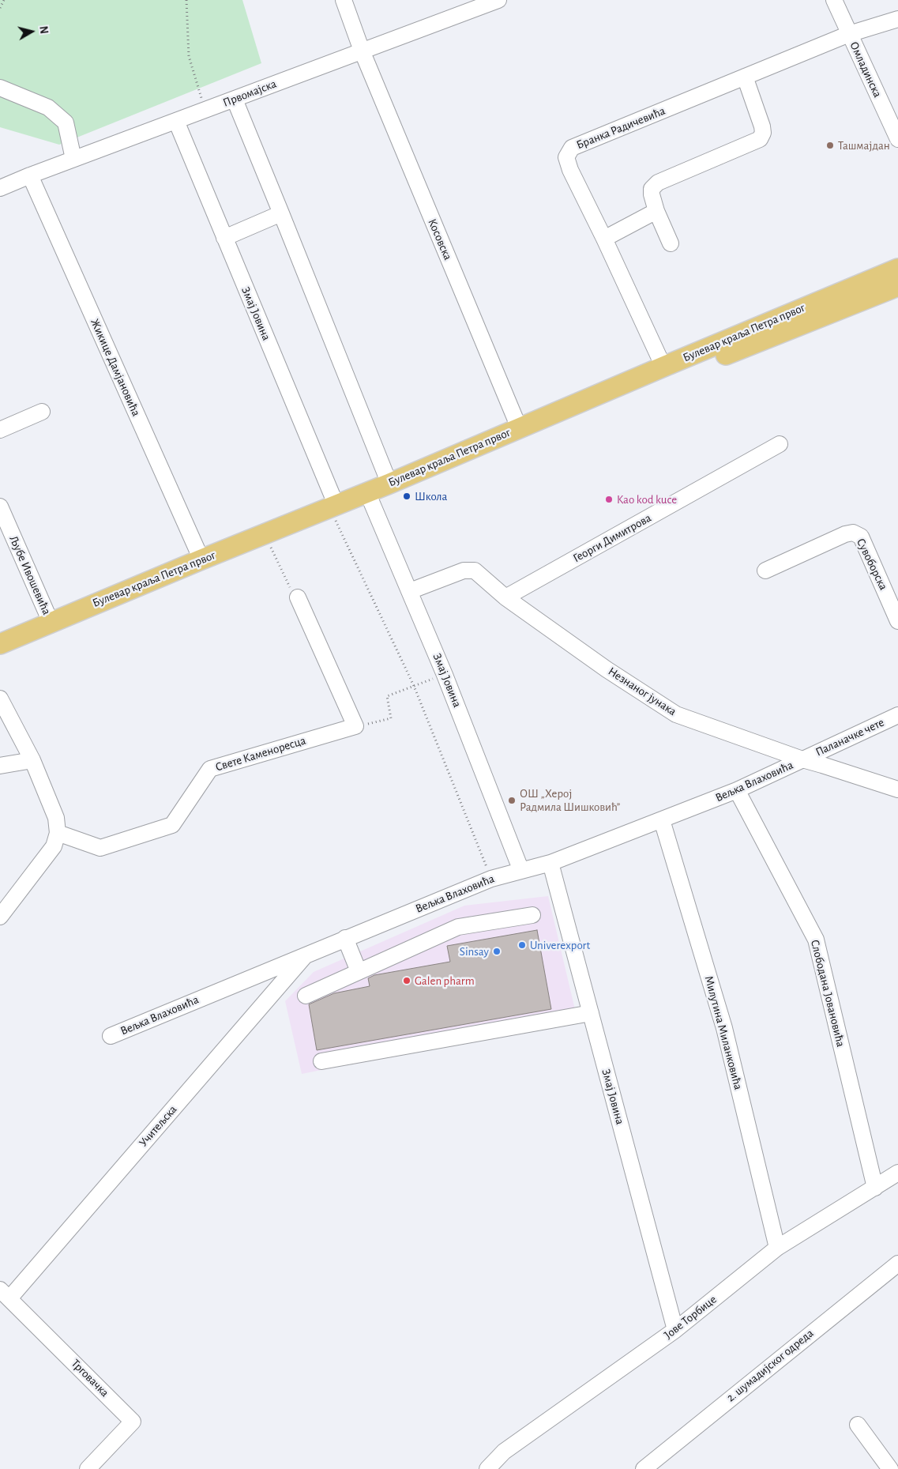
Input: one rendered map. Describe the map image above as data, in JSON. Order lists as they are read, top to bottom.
{
  "streets": {
    "main road": ["Булевар краља Петра првог"],
    "street": [
      "Омладинска",
      "Првомајска",
      "Бранка Радичевића",
      "Косовска",
      "Змај Јовина",
      "Жикице Дамјановића",
      "Георги Димитрова",
      "Сувоборска",
      "Љубе Ивошевића",
      "Незнаног јунака",
      "Паланачке чете",
      "Свете Каменоресца",
      "Вељка Влаховића",
      "Слободана Јовановића",
      "Милутина Миланковића",
      "Учитељска",
      "Јове Торбице",
      "2. шумадијског одреда",
      "Трговачка"
    ]
  },
  "crossings": [
    ["Омладинска", "Бранка Радичевића"],
    ["Првомајска", "Косовска"],
    ["Првомајска", "Змај Јовина"],
    ["Првомајска", "Жикице Дамјановића"],
    ["Бранка Радичевића", "Булевар краља Петра првог"],
    ["Косовска", "Булевар краља Петра првог"],
    ["Змај Јовина", "Булевар краља Петра првог"],
    ["Змај Јовина", "Незнаног јунака"],
    ["Змај Јовина", "Вељка Влаховића"],
    ["Змај Јовина", "Јове Торбице"],
    ["Булевар краља Петра првог", "Жикице Дамјановића"],
    ["Булевар краља Петра првог", "Љубе Ивошевића"],
    ["Георги Димитрова", "Незнаног јунака"],
    ["Незнаног јунака", "Паланачке чете"],
    ["Незнаног јунака", "Вељка Влаховића"],
    ["Паланачке чете", "Вељка Влаховића"],
    ["Вељка Влаховића", "Слободана Јовановића"],
    ["Вељка Влаховића", "Милутина Миланковића"],
    ["Вељка Влаховића", "Учитељска"],
    ["Слободана Јовановића", "Јове Торбице"],
    ["Милутина Миланковића", "Јове Торбице"],
    ["Учитељска", "Трговачка"]
  ],
  "places": [
    "Ташмајдан",
    "Школа",
    "Kao kod kuce",
    "ОШ „Херој Радмила Шишковић”",
    "Univerexport",
    "Sinsay",
    "Galen pharm"
  ],
  "north": "right"
}
